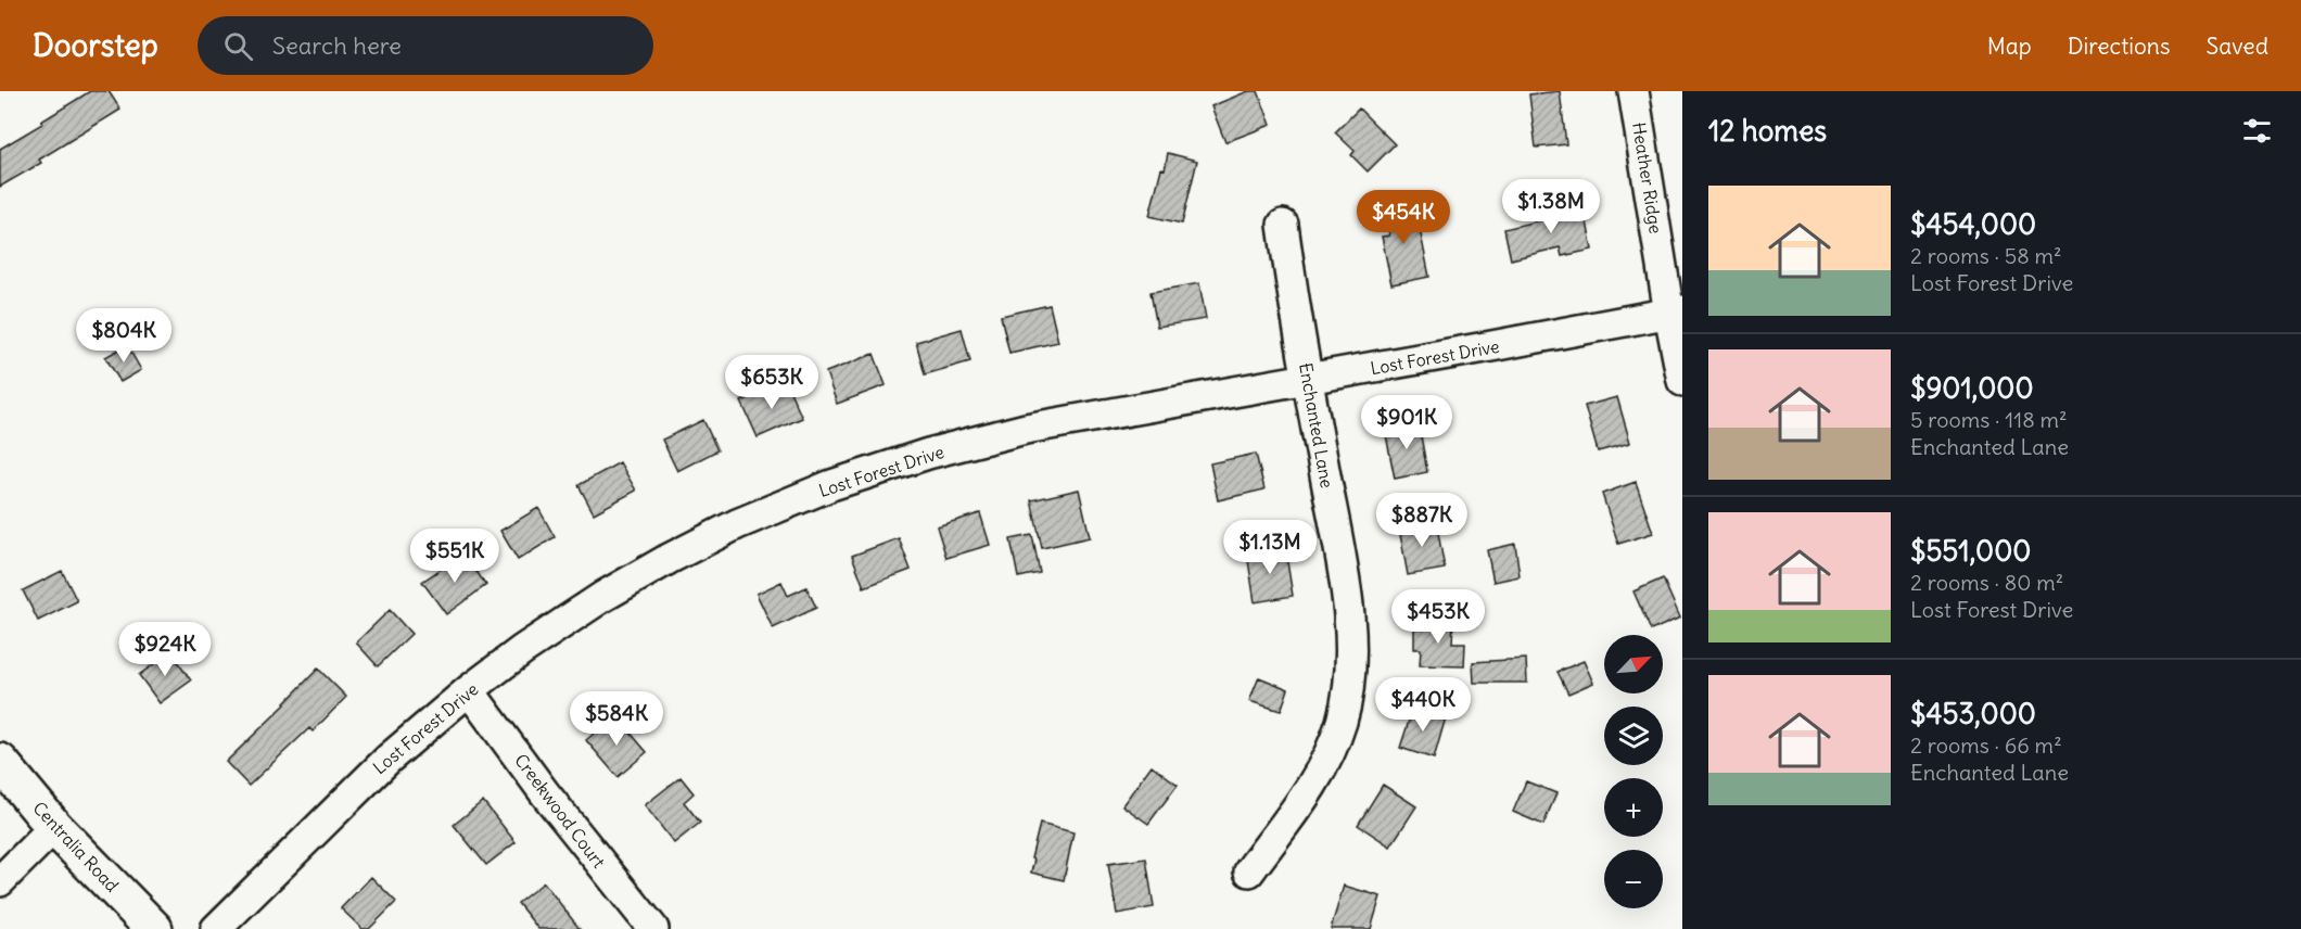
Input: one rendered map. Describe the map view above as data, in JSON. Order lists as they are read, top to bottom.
{
  "streets": {
    "main road": ["Centralia Road"],
    "street": [
      "Heather Ridge",
      "Lost Forest Drive",
      "Enchanted Lane",
      "Creekwood Court"
    ]
  },
  "crossings": [
    ["Heather Ridge", "Lost Forest Drive"],
    ["Lost Forest Drive", "Enchanted Lane"],
    ["Lost Forest Drive", "Creekwood Court"]
  ],
  "north": "top right",
  "page": {
    "header": "Doorstep",
    "search": "Search here",
    "nav": ["Map", "Directions", "Saved"],
    "heading": "12 homes",
    "list": [
      {
        "name": "$454,000",
        "note": "2 rooms · 58 m² · Lost Forest Drive"
      },
      {
        "name": "$901,000",
        "note": "5 rooms · 118 m² · Enchanted Lane"
      },
      {
        "name": "$551,000",
        "note": "2 rooms · 80 m² · Lost Forest Drive"
      },
      {
        "name": "$453,000",
        "note": "2 rooms · 66 m² · Enchanted Lane"
      }
    ],
    "price": [
      "$1.38M",
      "$454K",
      "$804K",
      "$653K",
      "$901K",
      "$887K",
      "$1.13M",
      "$551K",
      "$453K",
      "$924K",
      "$440K",
      "$584K"
    ],
    "map_buttons": ["+", "−"]
  }
}
